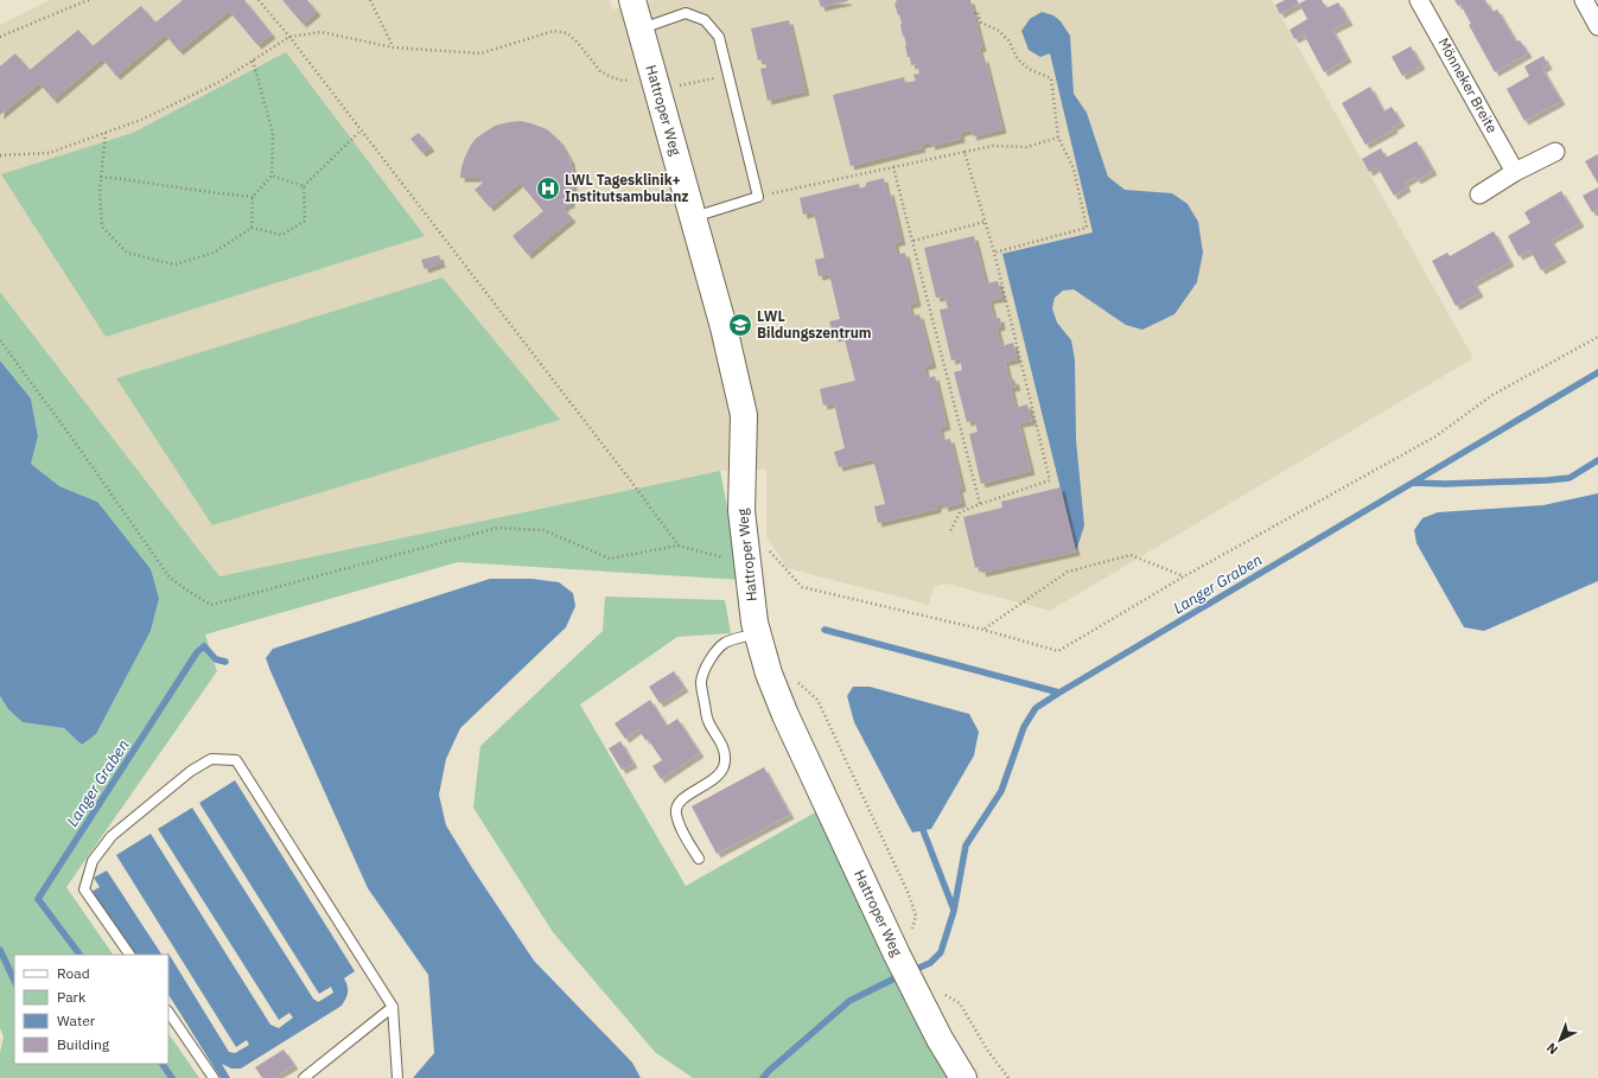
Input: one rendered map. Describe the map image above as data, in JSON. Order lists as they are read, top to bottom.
{
  "streets": {
    "main road": ["Hattroper Weg"],
    "street": ["Mönneker Breite"]
  },
  "water": ["Langer Graben"],
  "places": {
    "hospital": ["LWL Tagesklinik+ Institutsambulanz"],
    "school or university": ["LWL Bildungszentrum"]
  },
  "legend": [
    "Road",
    "Park",
    "Water",
    "Building"
  ],
  "north": "bottom left"
}
